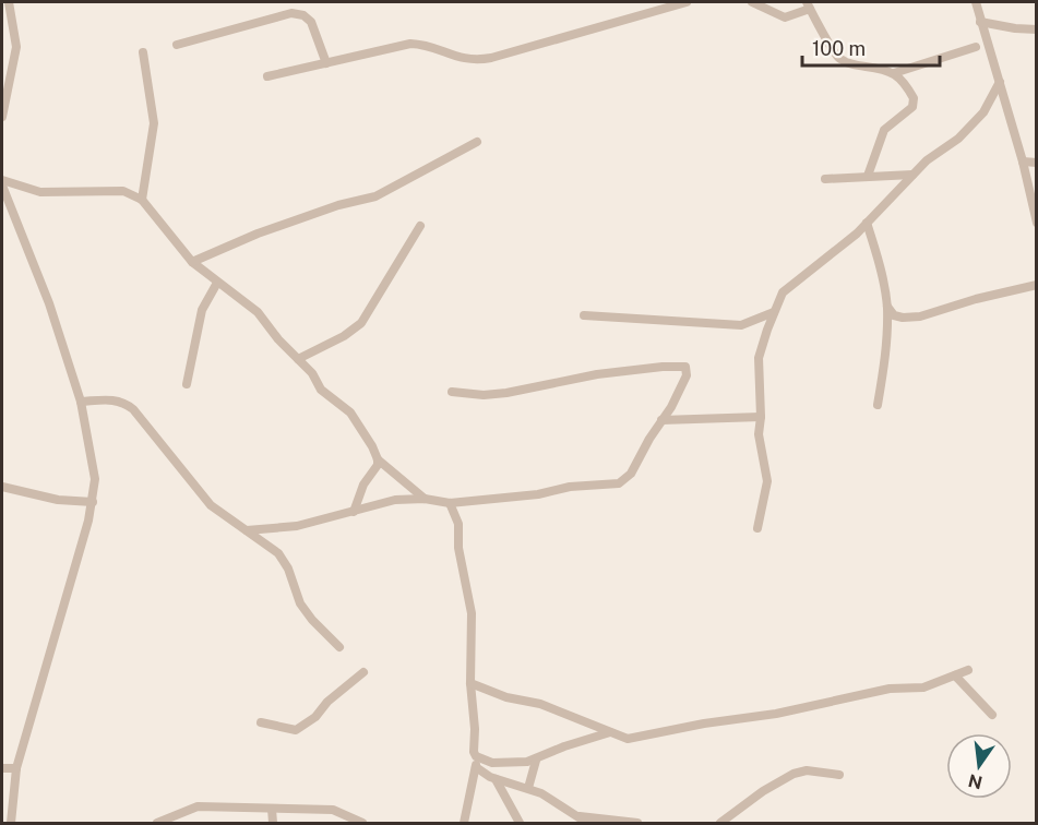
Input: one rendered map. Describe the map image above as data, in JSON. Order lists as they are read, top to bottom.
{
  "scale_bar": "100 m",
  "north": "bottom"
}
